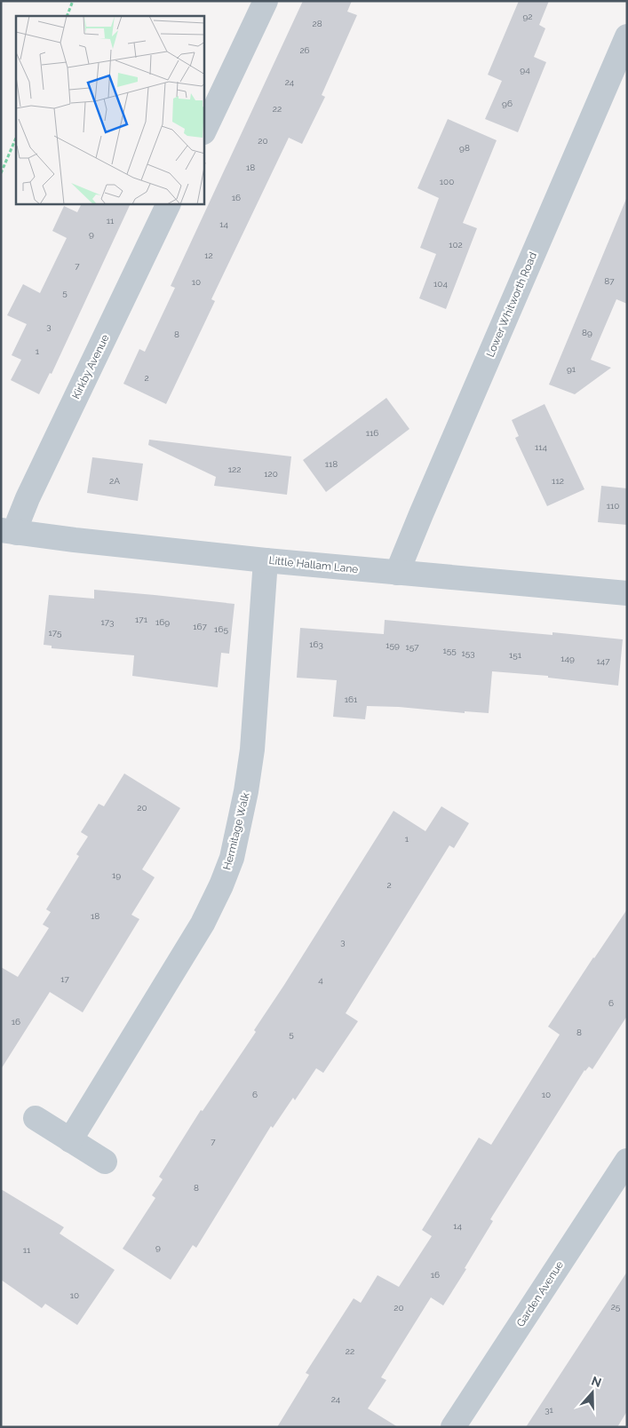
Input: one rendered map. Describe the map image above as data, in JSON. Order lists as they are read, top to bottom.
{
  "streets": {
    "street": [
      "Lower Whitworth Road",
      "Kirkby Avenue",
      "Little Hallam Lane",
      "Hermitage Walk",
      "Garden Avenue"
    ]
  },
  "crossings": [
    ["Lower Whitworth Road", "Little Hallam Lane"],
    ["Kirkby Avenue", "Little Hallam Lane"],
    ["Little Hallam Lane", "Hermitage Walk"]
  ],
  "house_numbers": [
    "92",
    "28",
    "26",
    "94",
    "24",
    "96",
    "22",
    "20",
    "98",
    "18",
    "100",
    "16",
    "11",
    "14",
    "9",
    "102",
    "12",
    "7",
    "87",
    "10",
    "104",
    "5",
    "3",
    "89",
    "8",
    "1",
    "91",
    "2",
    "116",
    "114",
    "118",
    "122",
    "120",
    "2A",
    "112",
    "110",
    "171",
    "173",
    "169",
    "167",
    "165",
    "175",
    "163",
    "159",
    "157",
    "155",
    "153",
    "151",
    "149",
    "147",
    "161",
    "20",
    "1",
    "19",
    "2",
    "18",
    "3",
    "17",
    "4",
    "6",
    "16",
    "8",
    "5",
    "6",
    "10",
    "7",
    "8",
    "14",
    "9",
    "11",
    "16",
    "10",
    "25",
    "20",
    "22",
    "24",
    "31"
  ],
  "north": "top"
}
